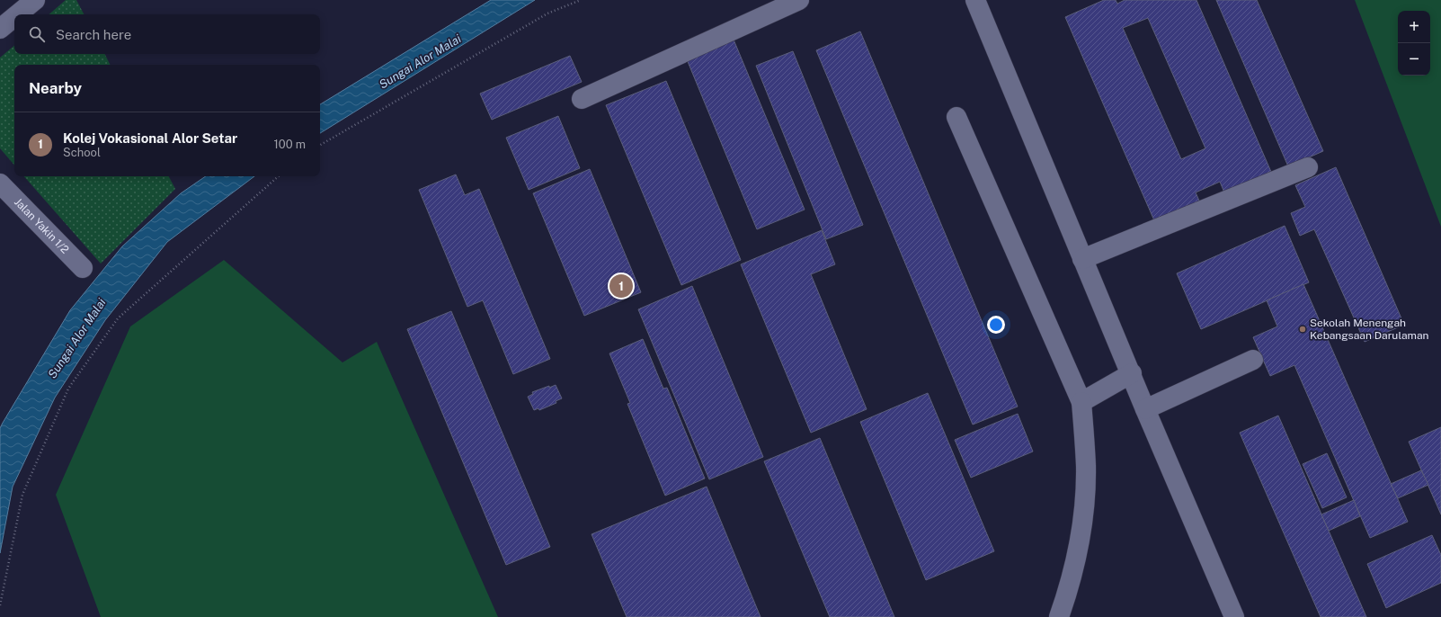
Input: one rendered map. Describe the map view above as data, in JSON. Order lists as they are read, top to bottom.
{
  "streets": {
    "street": ["Jalan Yakin 1/2"]
  },
  "water": ["Sungai Alor Malai"],
  "places": ["Sekolah Menengah Kebangsaan Darulaman"],
  "page": {
    "map_buttons": ["+", "−"],
    "search": "Search here",
    "heading": "Nearby",
    "list": [
      {
        "mark": "1",
        "name": "Kolej Vokasional Alor Setar",
        "note": "School",
        "value": "100 m"
      }
    ],
    "pins": "1"
  }
}
